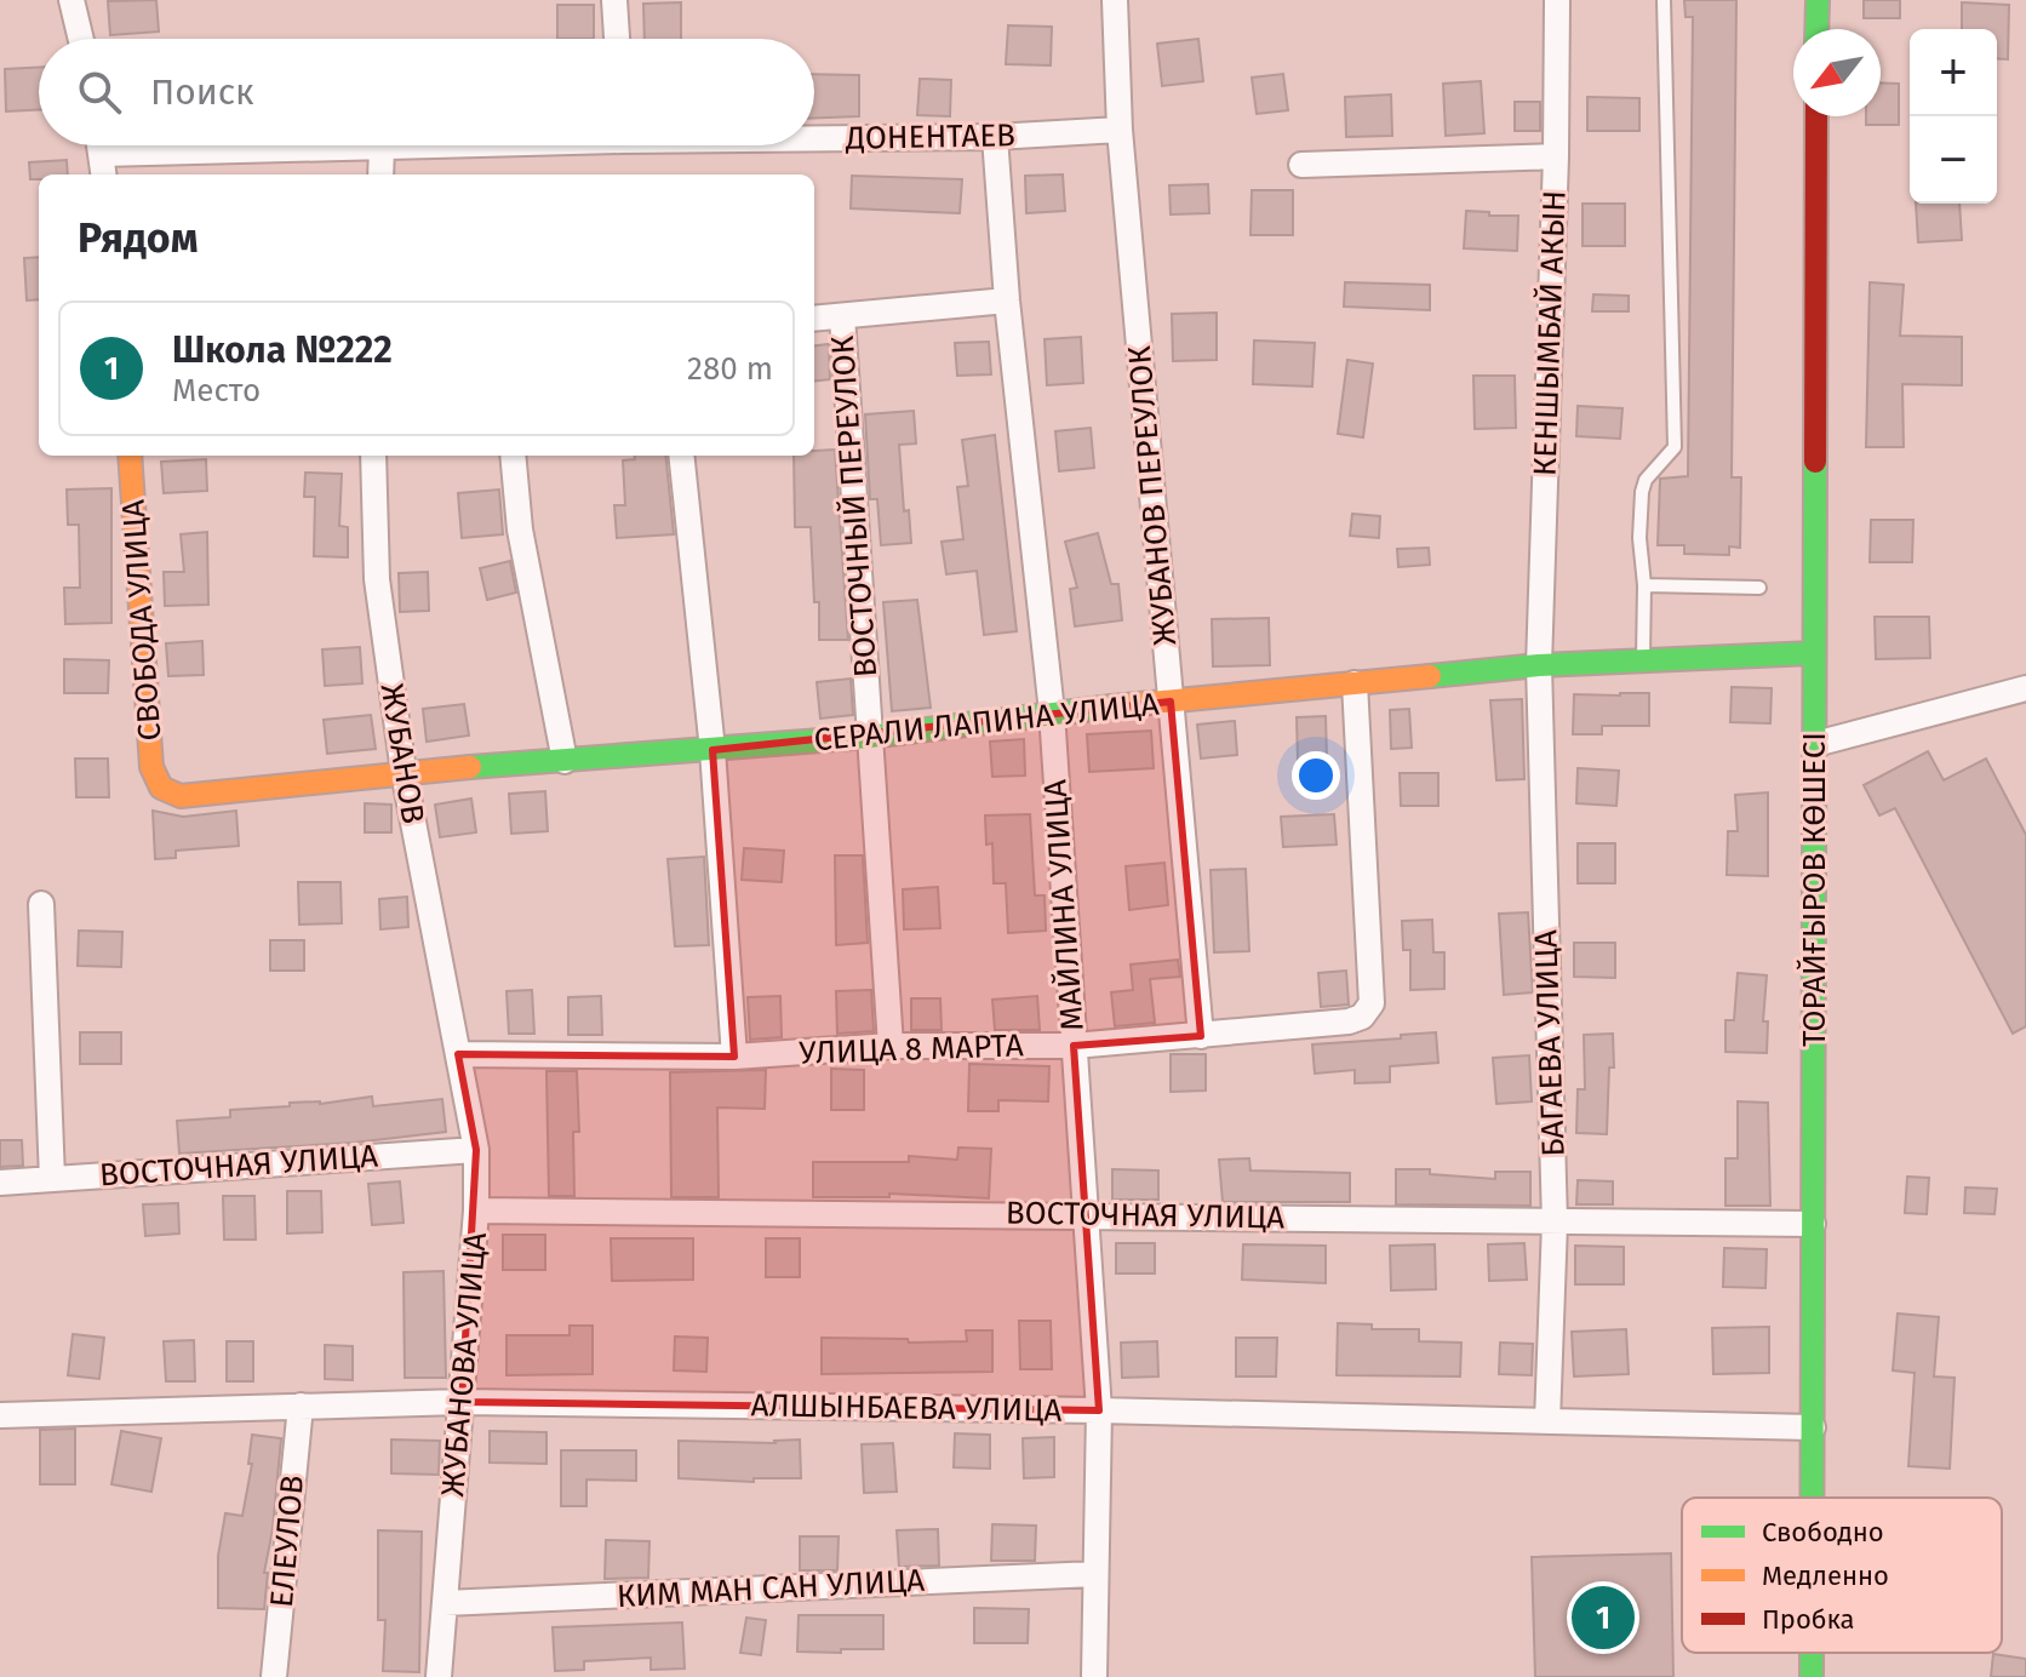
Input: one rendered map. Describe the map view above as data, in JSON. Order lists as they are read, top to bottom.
{
  "streets": {
    "street": [
      "ДОНЕНТАЕВ",
      "КЕНШЫМБАЙ АКЫН",
      "ЖУБАНОВ ПЕРЕУЛОК",
      "ВОСТОЧНЫЙ ПЕРЕУЛОК",
      "СВОБОДА УЛИЦА",
      "СЕРАЛИ ЛАПИНА УЛИЦА",
      "ЖУБАНОВ",
      "ТОРАЙҒЫРОВ КӨШЕСІ",
      "МАЙЛИНА УЛИЦА",
      "БАГАЕВА УЛИЦА",
      "УЛИЦА 8 МАРТА",
      "ВОСТОЧНАЯ УЛИЦА",
      "ЖУБАНОВА УЛИЦА",
      "АЛШЫНБАЕВА УЛИЦА",
      "ЕЛЕУЛОВ",
      "КИМ МАН САН УЛИЦА"
    ]
  },
  "crossings": [
    ["ДОНЕНТАЕВ", "ЖУБАНОВ ПЕРЕУЛОК"],
    ["ДОНЕНТАЕВ", "МАЙЛИНА УЛИЦА"],
    ["КЕНШЫМБАЙ АКЫН", "СЕРАЛИ ЛАПИНА УЛИЦА"],
    ["КЕНШЫМБАЙ АКЫН", "БАГАЕВА УЛИЦА"],
    ["ЖУБАНОВ ПЕРЕУЛОК", "СЕРАЛИ ЛАПИНА УЛИЦА"],
    ["ЖУБАНОВ ПЕРЕУЛОК", "УЛИЦА 8 МАРТА"],
    ["ВОСТОЧНЫЙ ПЕРЕУЛОК", "СЕРАЛИ ЛАПИНА УЛИЦА"],
    ["ВОСТОЧНЫЙ ПЕРЕУЛОК", "УЛИЦА 8 МАРТА"],
    ["СВОБОДА УЛИЦА", "СЕРАЛИ ЛАПИНА УЛИЦА"],
    ["СЕРАЛИ ЛАПИНА УЛИЦА", "ЖУБАНОВ"],
    ["СЕРАЛИ ЛАПИНА УЛИЦА", "ТОРАЙҒЫРОВ КӨШЕСІ"],
    ["СЕРАЛИ ЛАПИНА УЛИЦА", "МАЙЛИНА УЛИЦА"],
    ["СЕРАЛИ ЛАПИНА УЛИЦА", "БАГАЕВА УЛИЦА"],
    ["СЕРАЛИ ЛАПИНА УЛИЦА", "УЛИЦА 8 МАРТА"],
    ["ЖУБАНОВ", "УЛИЦА 8 МАРТА"],
    ["ЖУБАНОВ", "ЖУБАНОВА УЛИЦА"],
    ["ТОРАЙҒЫРОВ КӨШЕСІ", "ВОСТОЧНАЯ УЛИЦА"],
    ["ТОРАЙҒЫРОВ КӨШЕСІ", "АЛШЫНБАЕВА УЛИЦА"],
    ["МАЙЛИНА УЛИЦА", "УЛИЦА 8 МАРТА"],
    ["МАЙЛИНА УЛИЦА", "ВОСТОЧНАЯ УЛИЦА"],
    ["МАЙЛИНА УЛИЦА", "АЛШЫНБАЕВА УЛИЦА"],
    ["МАЙЛИНА УЛИЦА", "КИМ МАН САН УЛИЦА"],
    ["БАГАЕВА УЛИЦА", "ВОСТОЧНАЯ УЛИЦА"],
    ["БАГАЕВА УЛИЦА", "АЛШЫНБАЕВА УЛИЦА"],
    ["УЛИЦА 8 МАРТА", "ЖУБАНОВА УЛИЦА"],
    ["ВОСТОЧНАЯ УЛИЦА", "ЖУБАНОВА УЛИЦА"],
    ["ЖУБАНОВА УЛИЦА", "АЛШЫНБАЕВА УЛИЦА"],
    ["ЖУБАНОВА УЛИЦА", "КИМ МАН САН УЛИЦА"],
    ["АЛШЫНБАЕВА УЛИЦА", "ЕЛЕУЛОВ"]
  ],
  "legend": ["Свободно", "Медленно", "Пробка"],
  "north": "bottom left",
  "page": {
    "map_buttons": ["+", "−"],
    "search": "Поиск",
    "heading": "Рядом",
    "list": [
      {
        "mark": "1",
        "name": "Школа №222",
        "note": "Место",
        "value": "280 m"
      }
    ],
    "pins": "1"
  }
}
